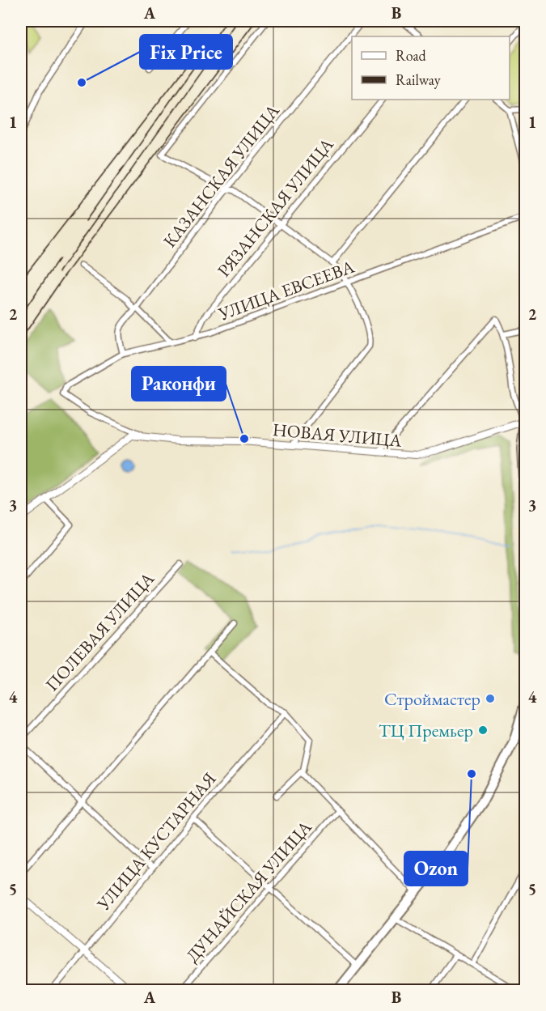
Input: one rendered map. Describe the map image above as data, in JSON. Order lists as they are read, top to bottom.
{
  "streets": {
    "street": [
      "КАЗАНСКАЯ УЛИЦА",
      "РЯЗАНСКАЯ УЛИЦА",
      "УЛИЦА ЕВСЕЕВА",
      "НОВАЯ УЛИЦА",
      "ПОЛЕВАЯ УЛИЦА",
      "УЛИЦА КУСТАРНАЯ",
      "ДУНАЙСКАЯ УЛИЦА"
    ]
  },
  "crossings": [
    ["КАЗАНСКАЯ УЛИЦА", "УЛИЦА ЕВСЕЕВА"],
    ["РЯЗАНСКАЯ УЛИЦА", "УЛИЦА ЕВСЕЕВА"],
    ["УЛИЦА ЕВСЕЕВА", "НОВАЯ УЛИЦА"]
  ],
  "places": [
    "Fix Price",
    "Раконфи",
    "Строймастер",
    "ТЦ Премьер",
    "Ozon"
  ],
  "legend": ["Road", "Railway"],
  "grid": {
    "columns": ["A", "B"],
    "rows": [
      "1",
      "2",
      "3",
      "4",
      "5"
    ]
  }
}
